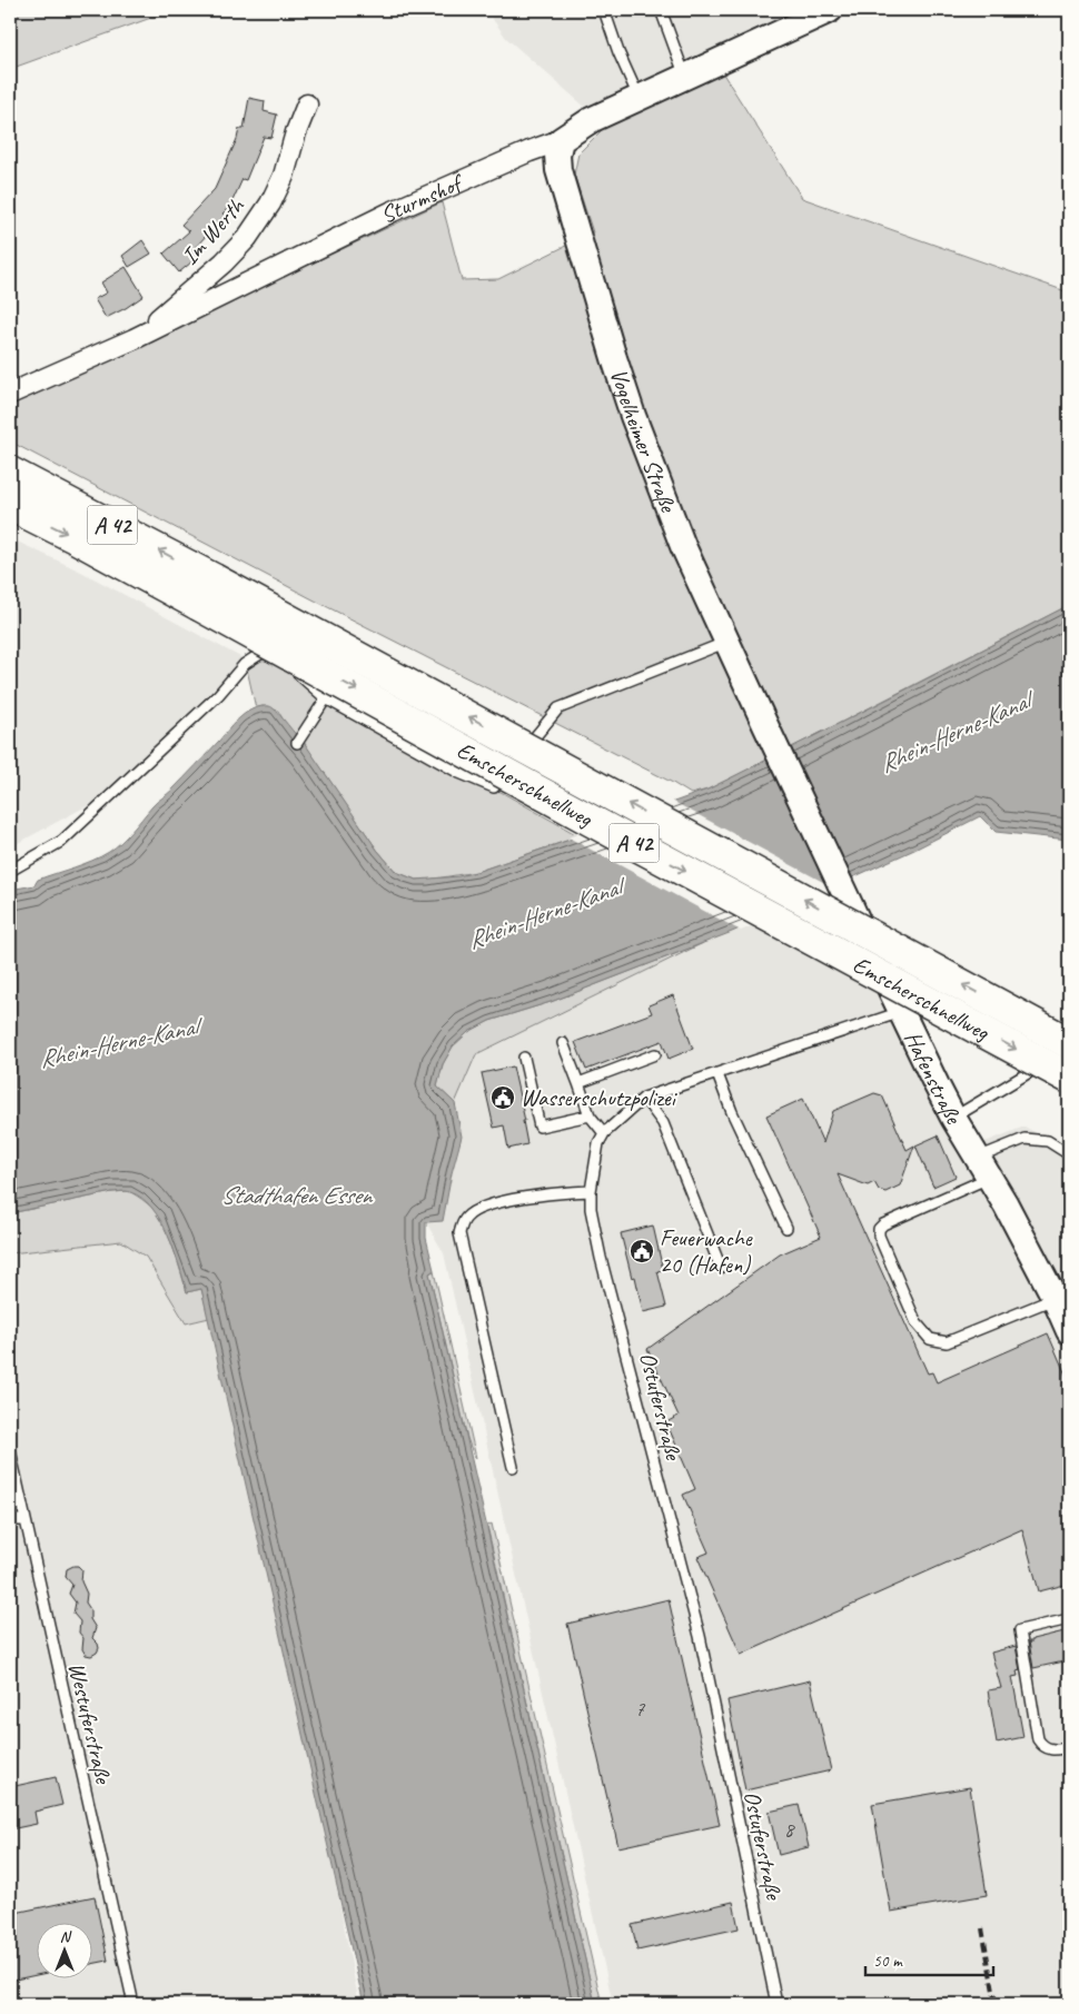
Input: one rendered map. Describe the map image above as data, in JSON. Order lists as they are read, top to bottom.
{
  "streets": {
    "highway": ["A 42", "Emscherschnellweg"],
    "street": [
      "Sturmshof",
      "Im Werth",
      "Vogelheimer Straße",
      "Hafenstraße"
    ],
    "lane": ["Ostuferstraße", "Westuferstraße"]
  },
  "crossings": [
    ["Sturmshof", "Im Werth"],
    ["Sturmshof", "Vogelheimer Straße"],
    ["Vogelheimer Straße", "Hafenstraße"]
  ],
  "water": ["Rhein-Herne-Kanal", "Stadthafen Essen"],
  "places": {
    "public building": ["Wasserschutzpolizei", "Feuerwache 20 (Hafen)"]
  },
  "house_numbers": ["7", "8"],
  "scale_bar": "50 m",
  "north": "top"
}
